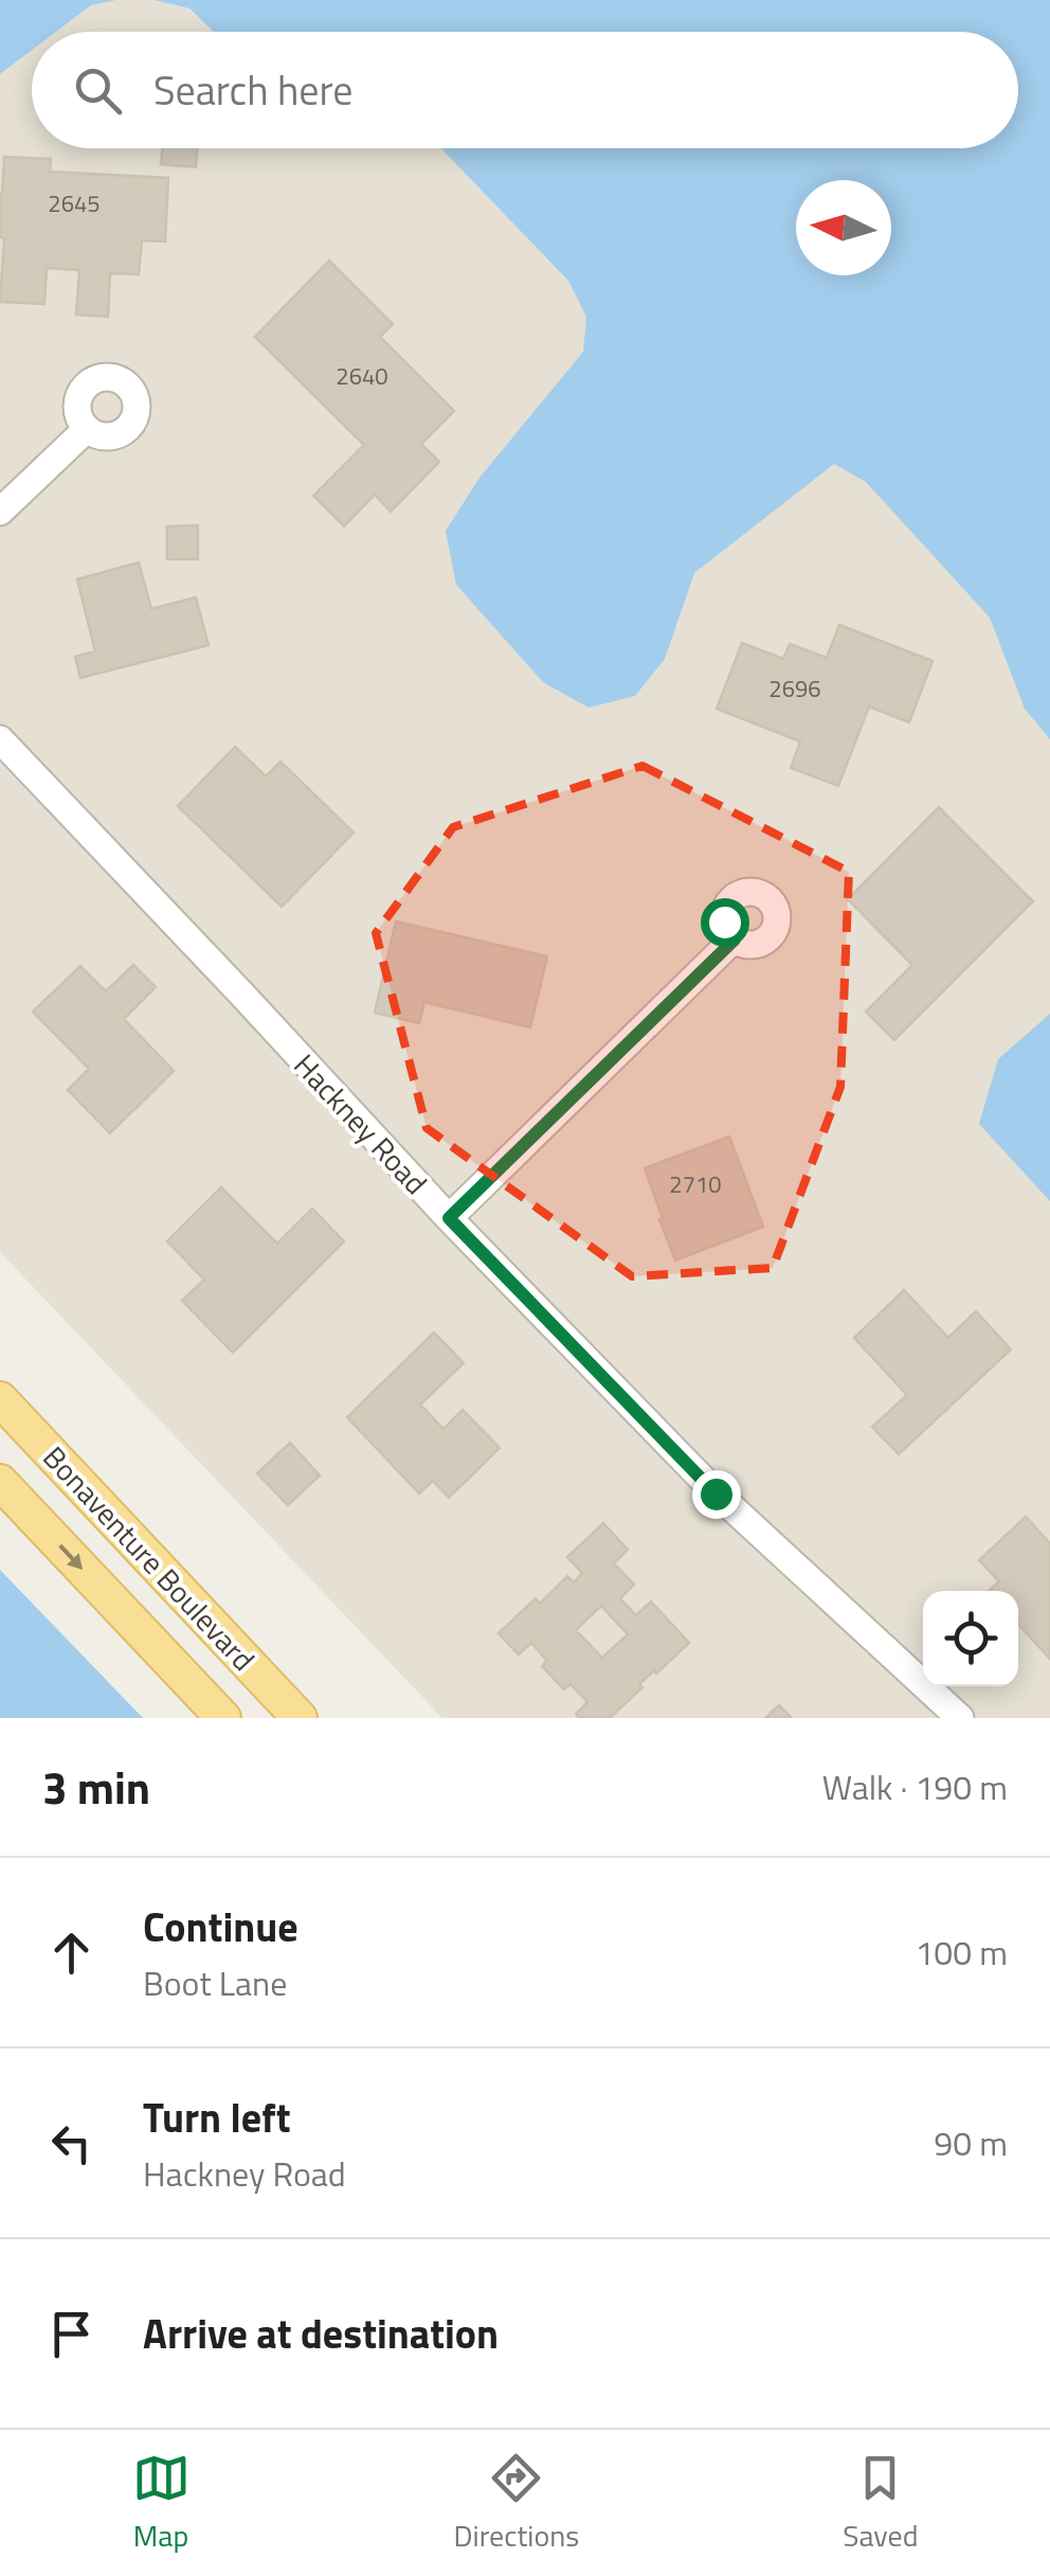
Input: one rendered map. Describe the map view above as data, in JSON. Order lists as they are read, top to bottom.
{
  "streets": {
    "main road": ["Bonaventure Boulevard"],
    "street": ["Hackney Road"]
  },
  "house_numbers": [
    "2645",
    "2640",
    "2696",
    "2710"
  ],
  "north": "left",
  "page": {
    "search": "Search here",
    "heading": ["3 min", "Walk · 190 m"],
    "list": [
      ["Continue", "Boot Lane", "100 m"],
      ["Turn left", "Hackney Road", "90 m"],
      "Arrive at destination"
    ],
    "nav": ["Map", "Directions", "Saved"]
  }
}
